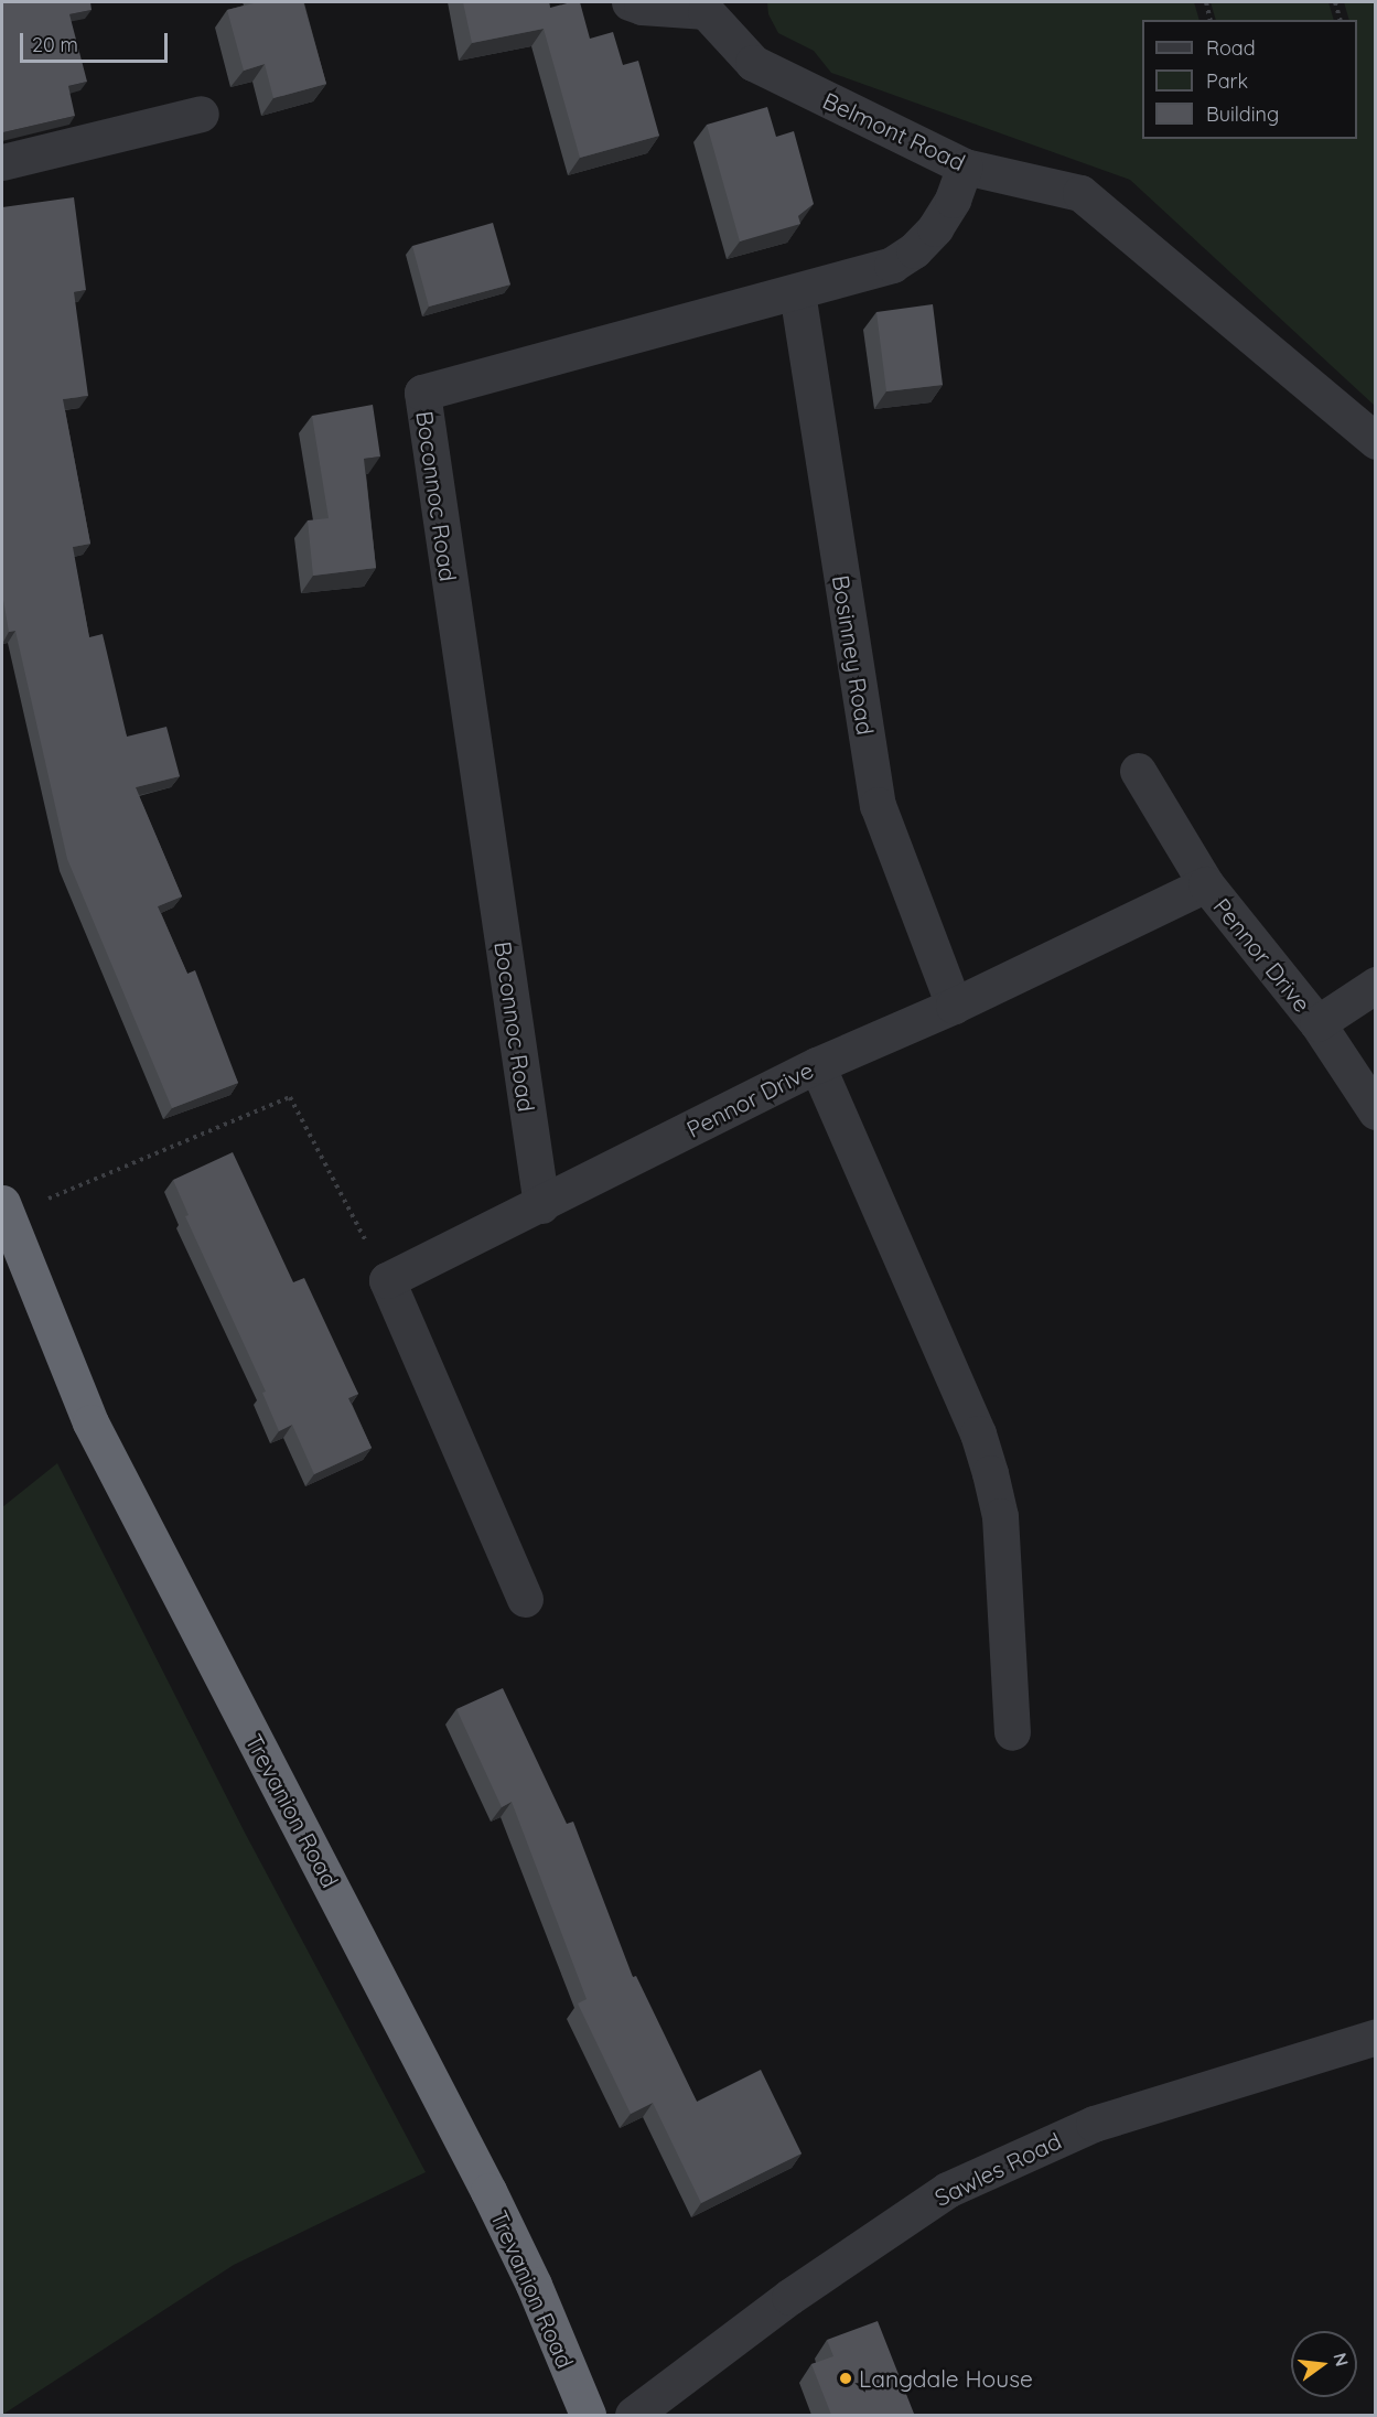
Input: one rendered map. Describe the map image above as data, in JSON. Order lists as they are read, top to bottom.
{
  "streets": {
    "highway": ["Trevanion Road"],
    "street": [
      "Belmont Road",
      "Boconnoc Road",
      "Bosinney Road",
      "Pennor Drive",
      "Sawles Road"
    ]
  },
  "crossings": [
    ["Belmont Road", "Boconnoc Road"],
    ["Boconnoc Road", "Bosinney Road"],
    ["Boconnoc Road", "Pennor Drive"],
    ["Bosinney Road", "Pennor Drive"]
  ],
  "places": ["Langdale House"],
  "legend": ["Road", "Park", "Building"],
  "scale_bar": "20 m",
  "north": "right"
}
